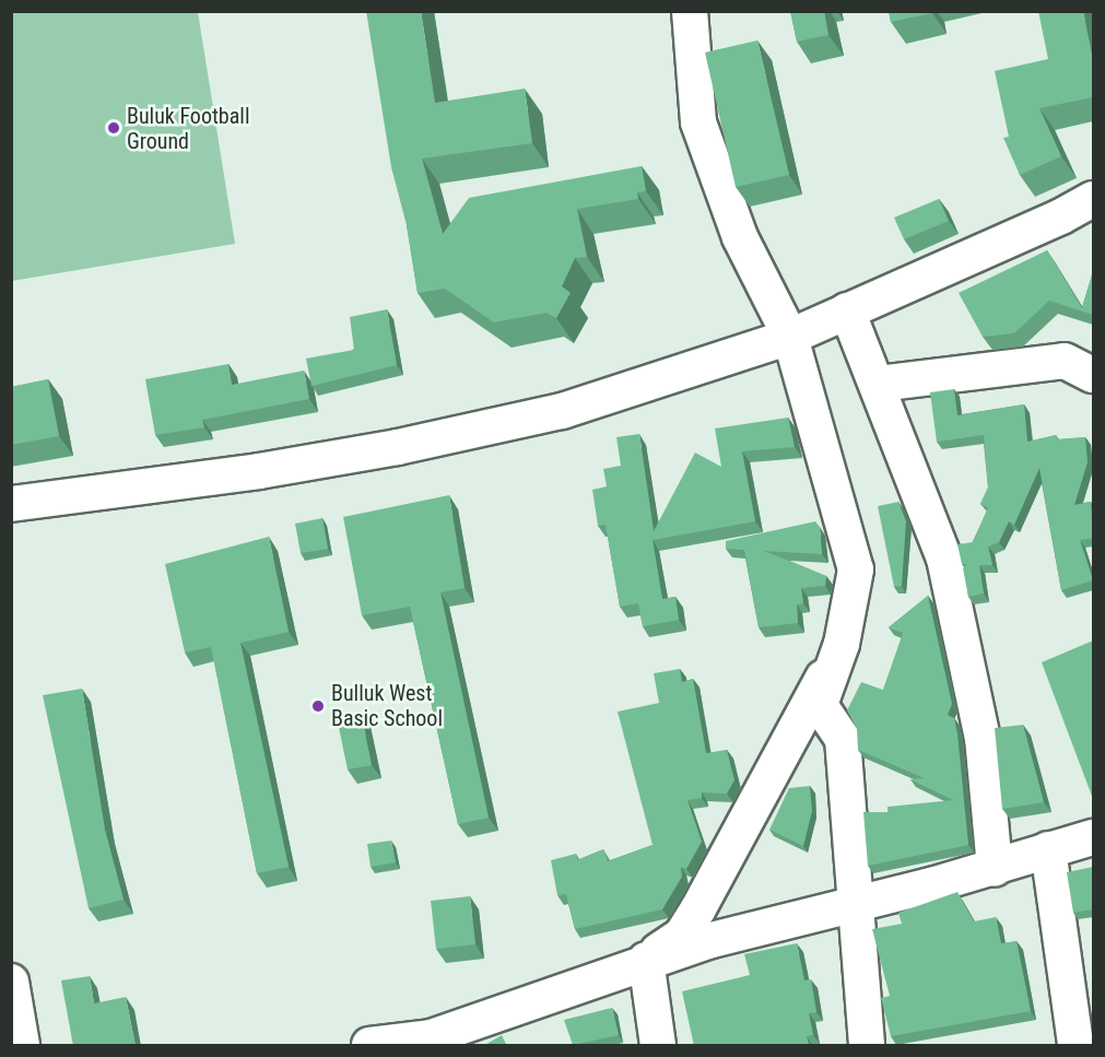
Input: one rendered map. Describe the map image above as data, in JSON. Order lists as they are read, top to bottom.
{
  "places": ["Buluk Football Ground", "Bulluk West Basic School"]
}
